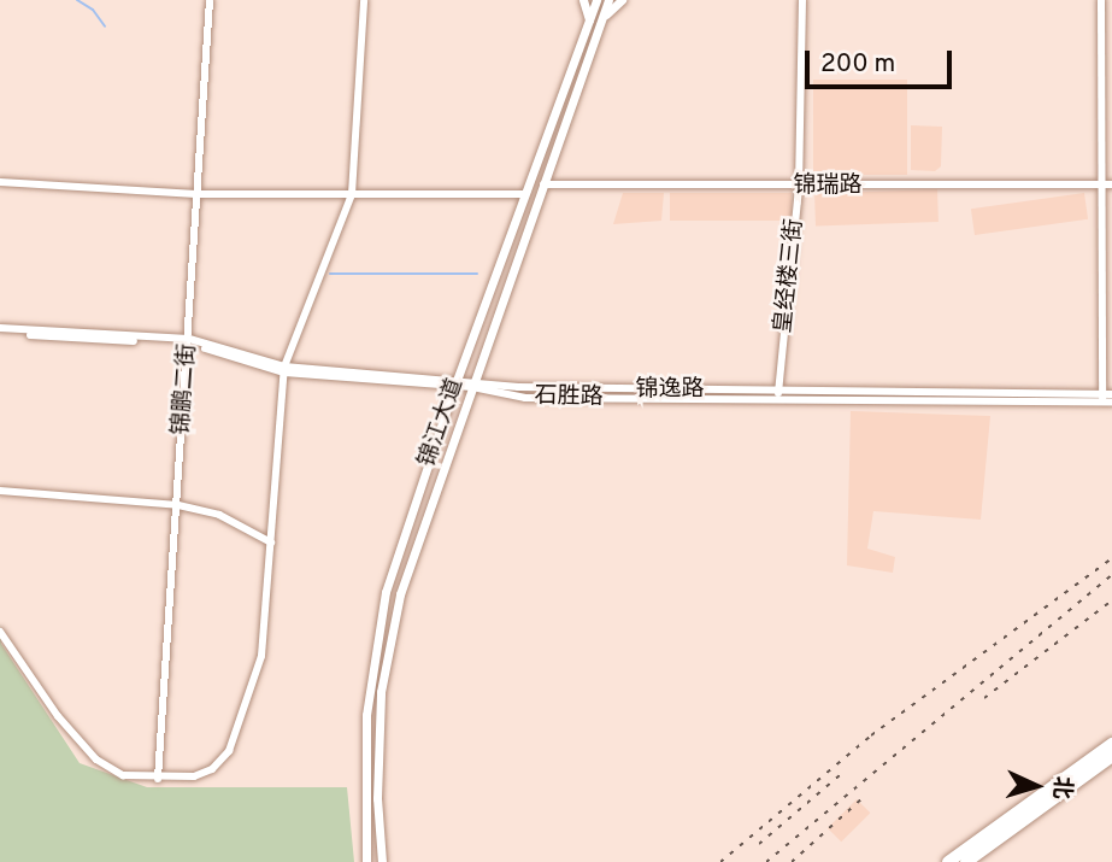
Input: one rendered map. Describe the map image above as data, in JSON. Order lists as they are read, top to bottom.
{
  "streets": {
    "main road": ["锦江大道"],
    "street": [
      "锦瑞路",
      "皇经楼三街",
      "锦鹏二街",
      "石胜路"
    ]
  },
  "crossings": [
    ["锦瑞路", "皇经楼三街"],
    ["锦瑞路", "锦江大道"],
    ["皇经楼三街", "石胜路"],
    ["石胜路", "锦江大道"]
  ],
  "scale_bar": "200 m",
  "north": "right"
}
